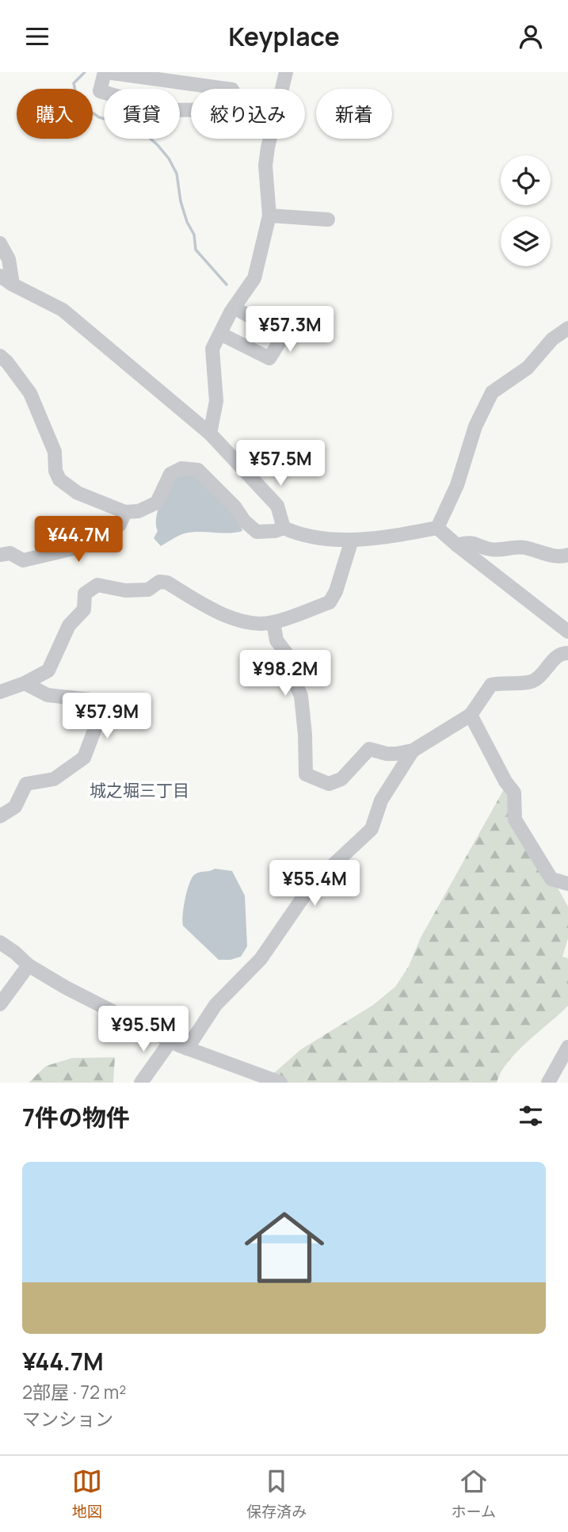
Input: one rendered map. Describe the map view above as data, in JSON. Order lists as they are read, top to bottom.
{
  "districts": ["城之堀三丁目"],
  "page": {
    "header": "Keyplace",
    "chip": [
      "購入",
      "賃貸",
      "絞り込み",
      "新着"
    ],
    "price": [
      "¥57.3M",
      "¥57.5M",
      "¥44.7M",
      "¥98.2M",
      "¥57.9M",
      "¥55.4M",
      "¥95.5M"
    ],
    "heading": "7件の物件",
    "list": [
      {
        "name": "¥44.7M",
        "note": "2部屋 · 72 m² · マンション"
      }
    ],
    "tabs": ["地図", "保存済み", "ホーム"]
  }
}
